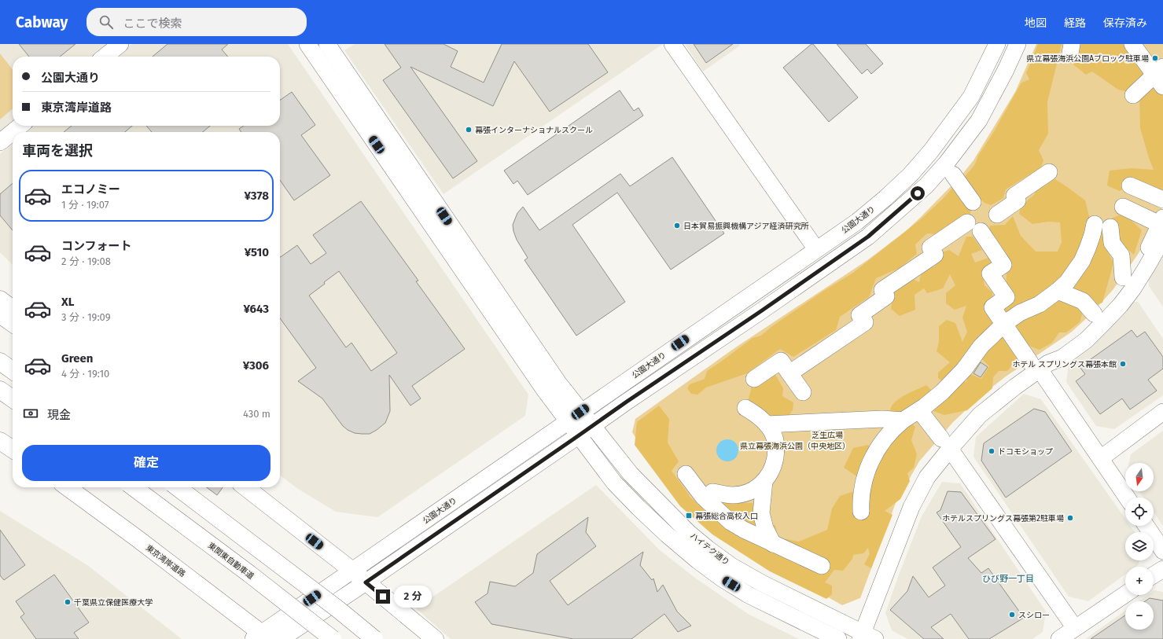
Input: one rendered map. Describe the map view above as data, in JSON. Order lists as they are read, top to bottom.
{
  "streets": {
    "highway": ["東京湾岸道路", "東関東自動車道"],
    "street": ["公園大通り", "ハイテク通り"]
  },
  "crossings": [
    ["公園大通り", "ハイテク通り"],
    ["公園大通り", "東京湾岸道路"]
  ],
  "districts": ["ひび野一丁目"],
  "parks": ["芝生広場", "県立幕張海浜公園（中央地区）"],
  "places": {
    "other": [
      "県立幕張海浜公園Aブロック駐車場",
      "幕張インターナショナルスクール",
      "日本貿易振興機構アジア経済研究所",
      "ホテル スプリングス幕張本館",
      "ドコモショップ",
      "ホテルスプリングス幕張第2駐車場",
      "千葉県立保健医療大学",
      "スシロー"
    ],
    "transit": ["幕張総合高校入口"]
  },
  "north": "bottom",
  "page": {
    "header": "Cabway",
    "search": "ここで検索",
    "nav": ["地図", "経路", "保存済み"],
    "banner": ["公園大通り", "東京湾岸道路"],
    "heading": "車両を選択",
    "list": [
      {
        "name": "エコノミー",
        "note": "1 分 · 19:07",
        "value": "¥378"
      },
      {
        "name": "コンフォート",
        "note": "2 分 · 19:08",
        "value": "¥510"
      },
      {
        "name": "XL",
        "note": "3 分 · 19:09",
        "value": "¥643"
      },
      {
        "name": "Green",
        "note": "4 分 · 19:10",
        "value": "¥306"
      }
    ],
    "pay": ["現金", "430 m"],
    "buttons": "確定",
    "map_buttons": ["+", "−"],
    "bubble": "2 分"
  }
}
